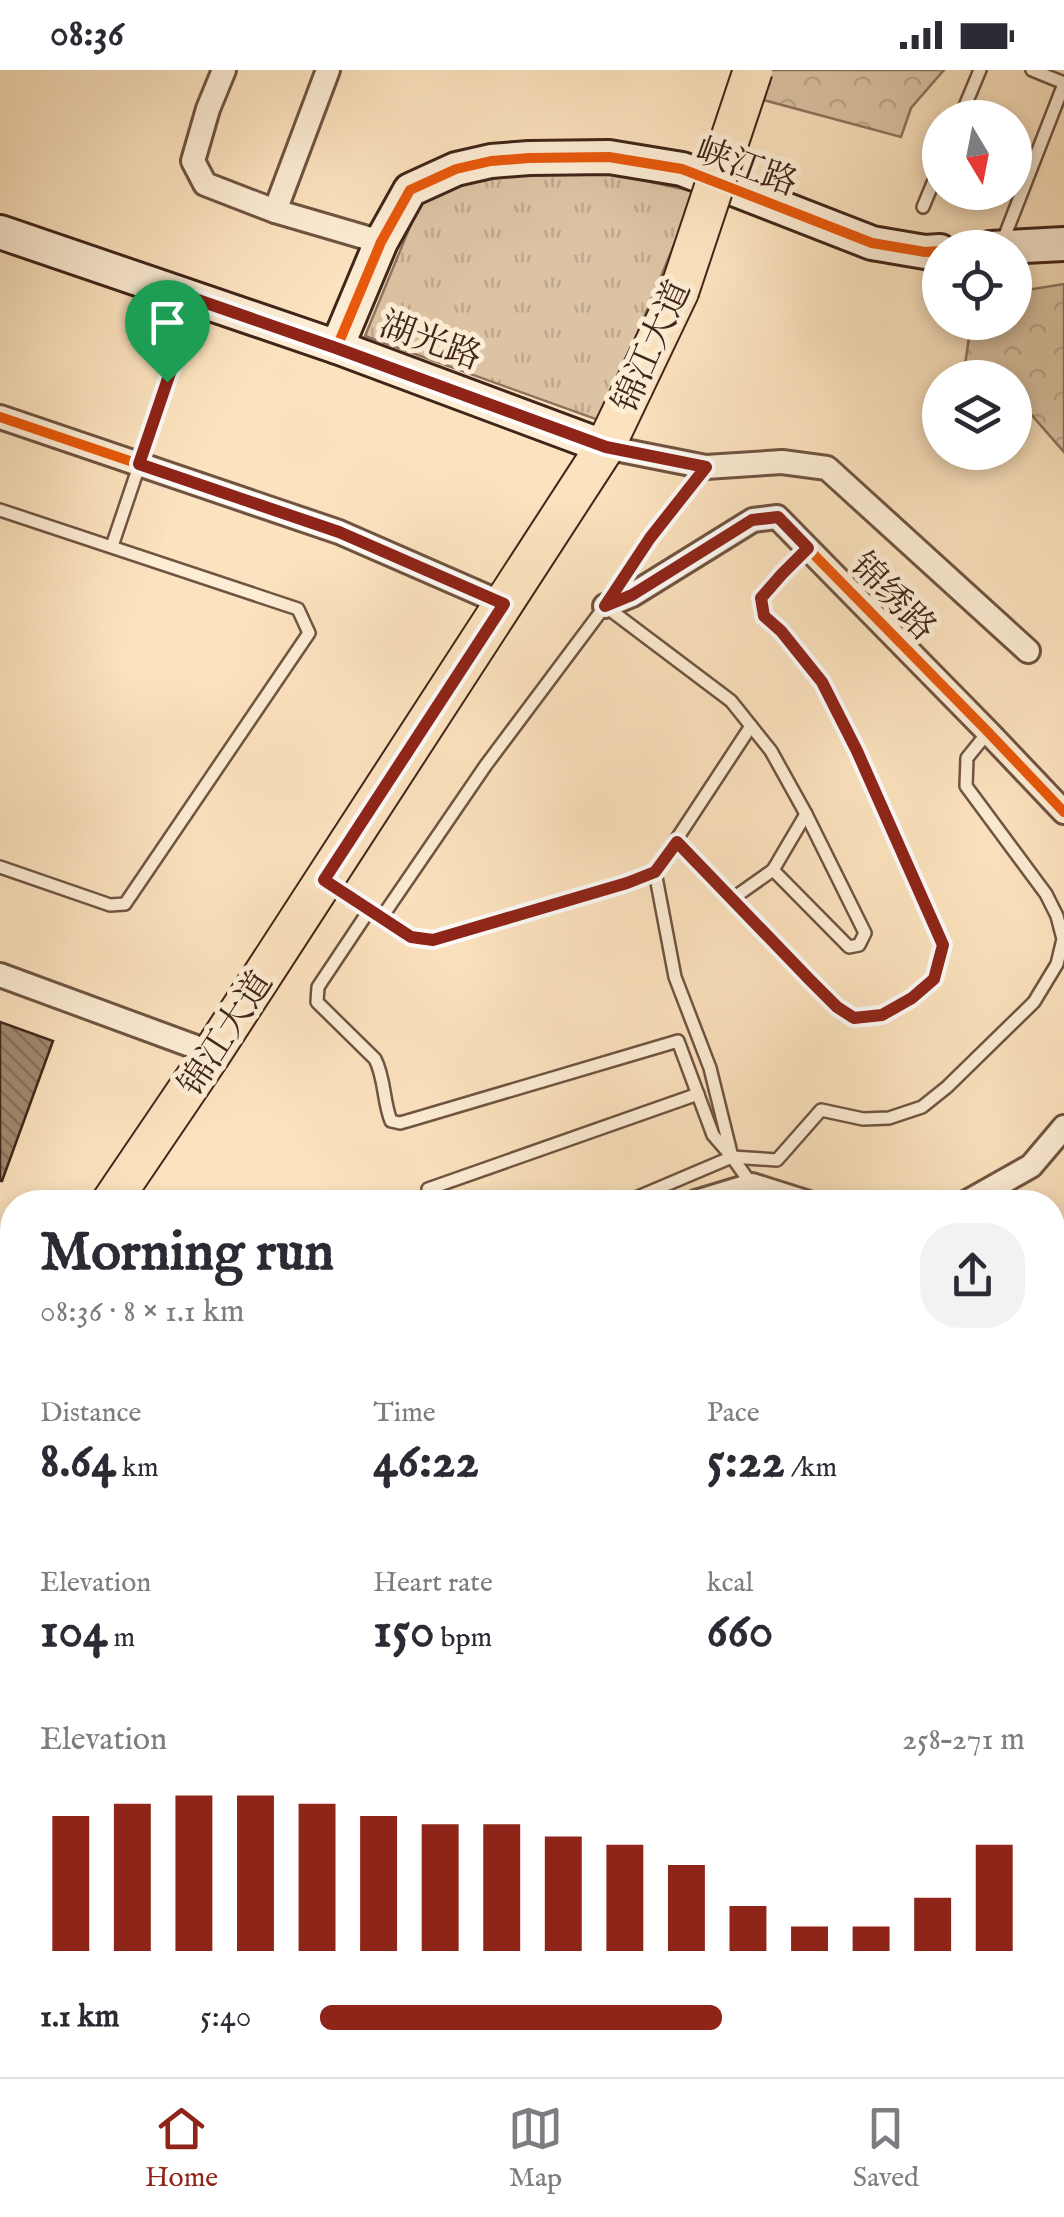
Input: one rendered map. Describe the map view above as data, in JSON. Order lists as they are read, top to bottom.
{
  "streets": {
    "main road": ["锦江大道"],
    "street": ["峡江路", "湖光路", "锦绣路"]
  },
  "crossings": [
    ["峡江路", "湖光路"],
    ["湖光路", "锦江大道"]
  ],
  "north": "bottom",
  "page": {
    "status": "08:36",
    "heading": ["Morning run", "08:36 · 8 × 1.1 km"],
    "stats": [
      ["Distance", "8.64 km"],
      ["Time", "46:22"],
      ["Pace", "5:22 /km"],
      ["Elevation", "104 m"],
      ["Heart rate", "150 bpm"],
      ["kcal", "660"]
    ],
    "chart": ["Elevation", "258–271 m"],
    "list": [
      {
        "name": "1.1 km",
        "note": "5:40"
      }
    ],
    "tabs": ["Home", "Map", "Saved"]
  }
}
